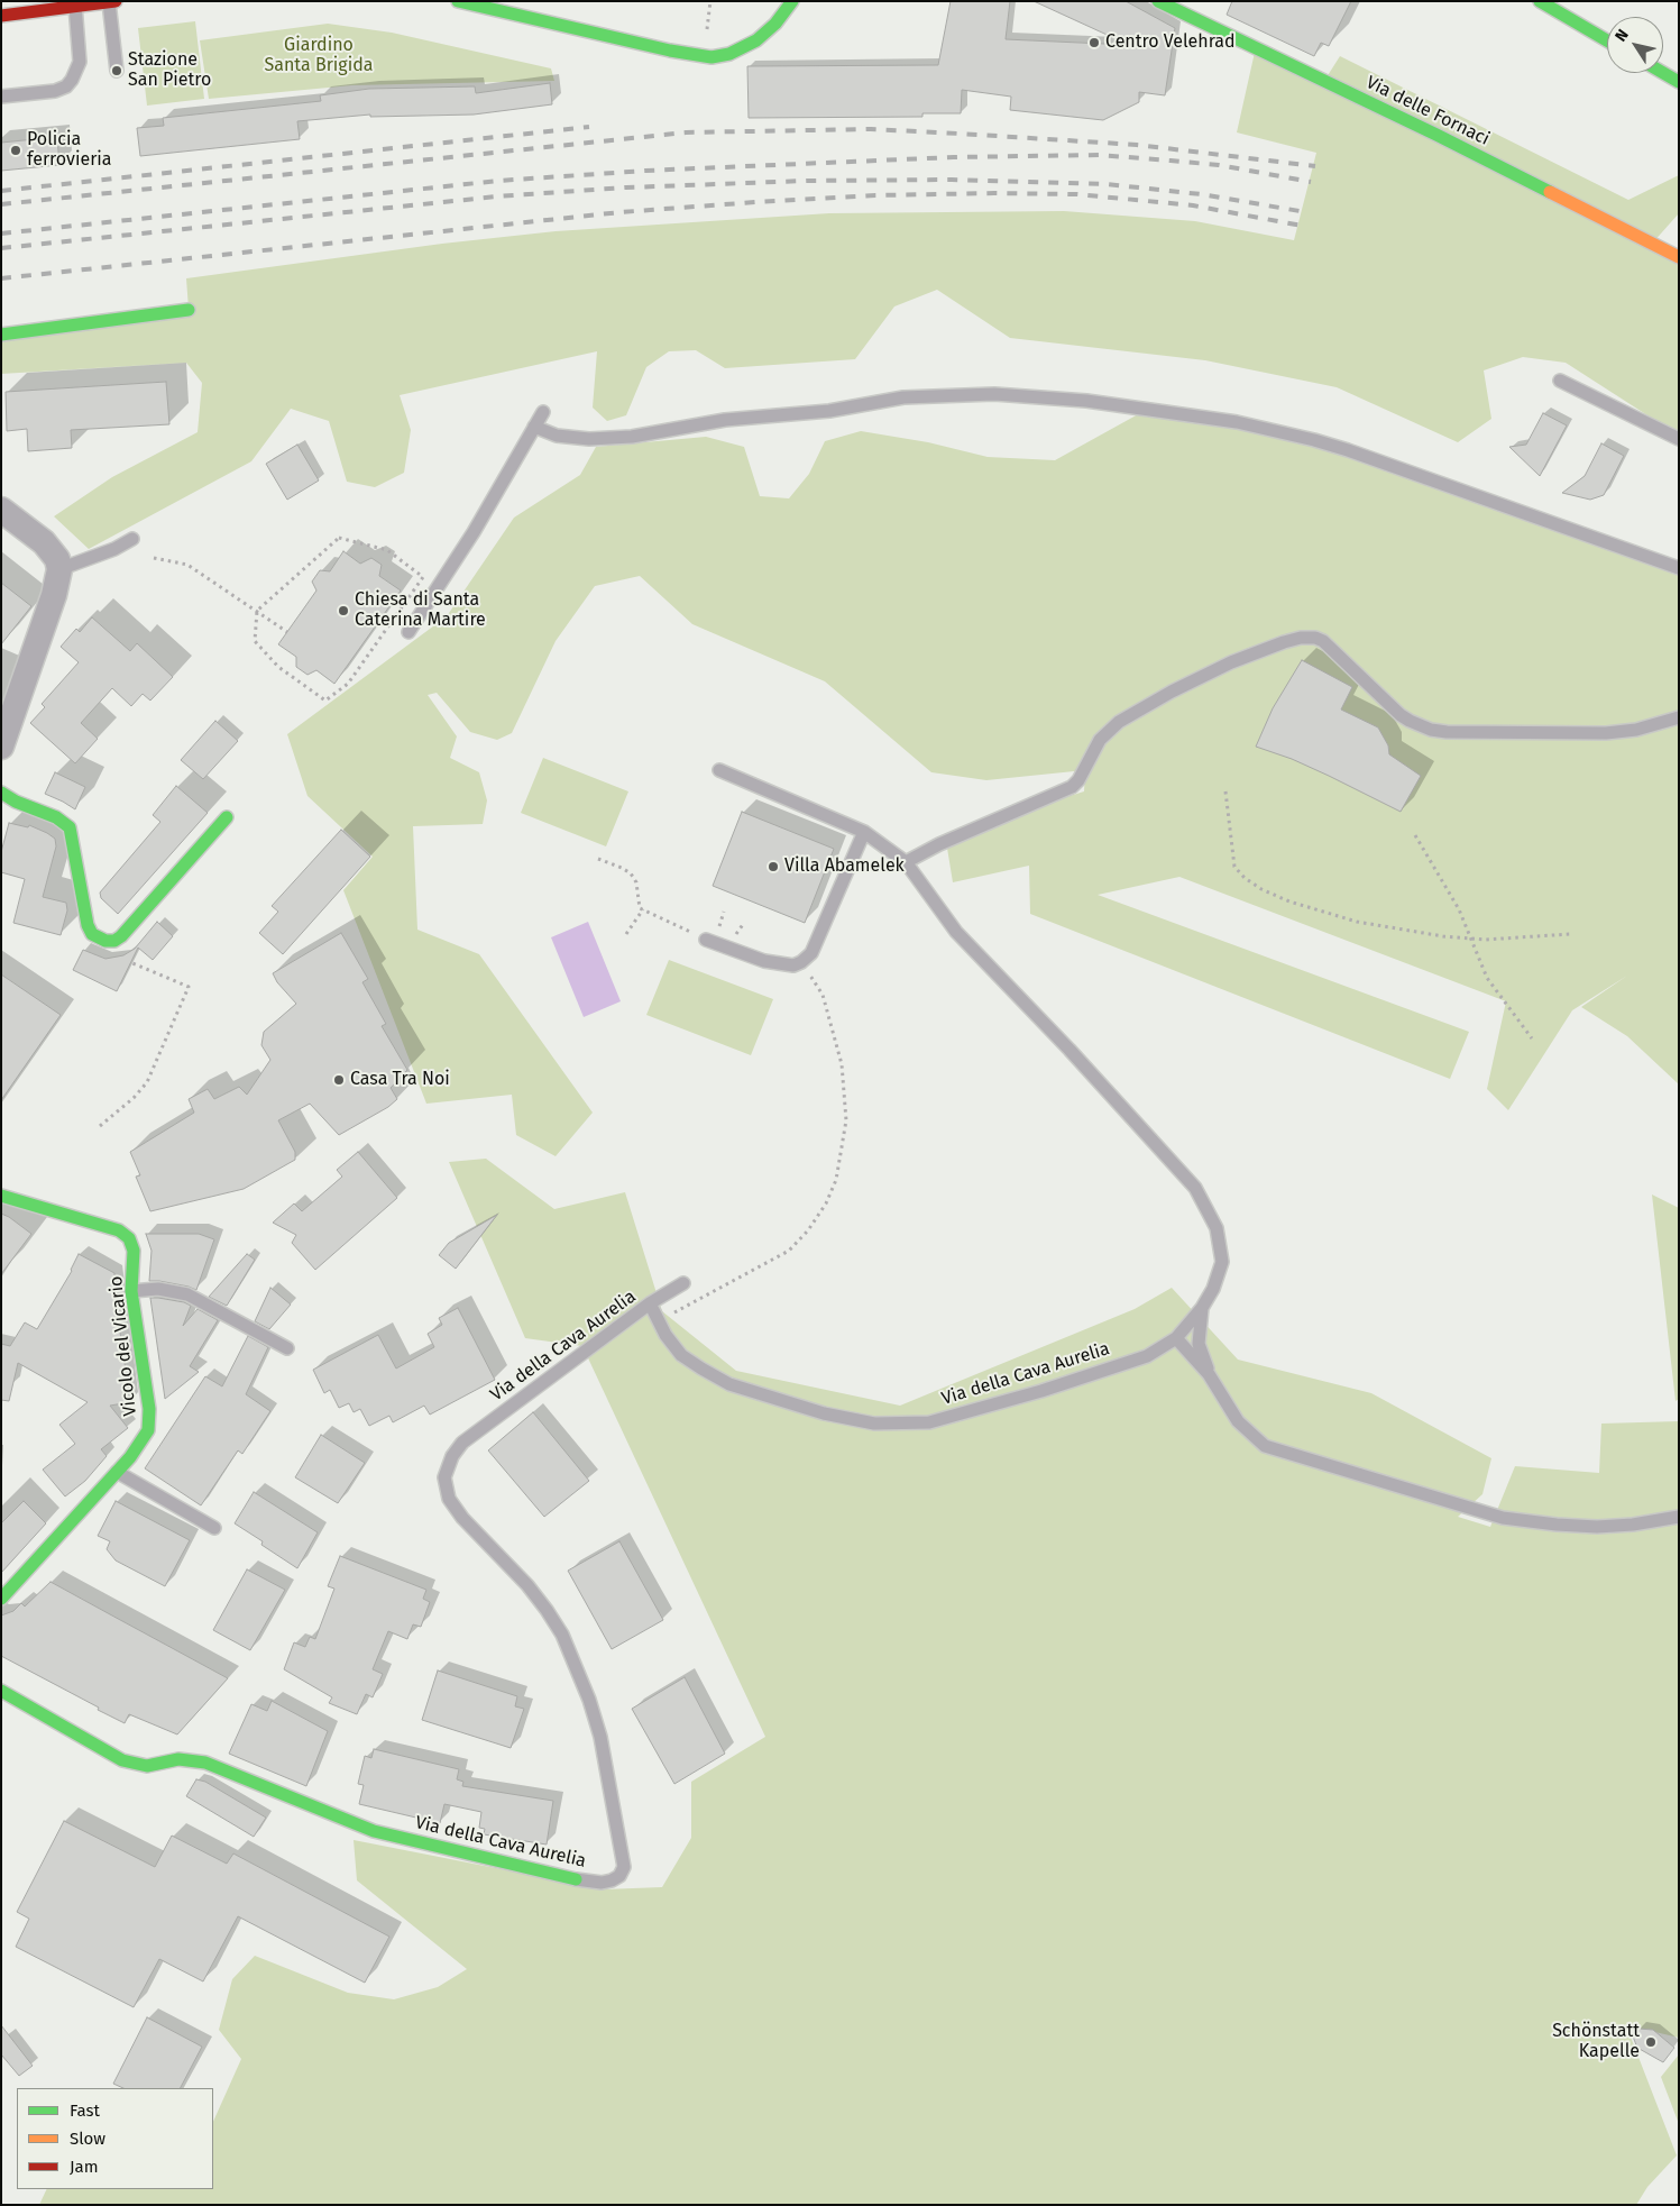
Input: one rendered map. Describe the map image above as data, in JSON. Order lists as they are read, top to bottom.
{
  "streets": {
    "street": ["Via delle Fornaci", "Vicolo del Vicario", "Via della Cava Aurelia"]
  },
  "parks": ["Giardino Santa Brigida"],
  "places": [
    "Centro Velehrad",
    "Stazione San Pietro",
    "Policia ferrovieria",
    "Chiesa di Santa Caterina Martire",
    "Villa Abamelek",
    "Casa Tra Noi",
    "Schönstatt Kapelle"
  ],
  "legend": ["Fast", "Slow", "Jam"],
  "north": "top left"
}
